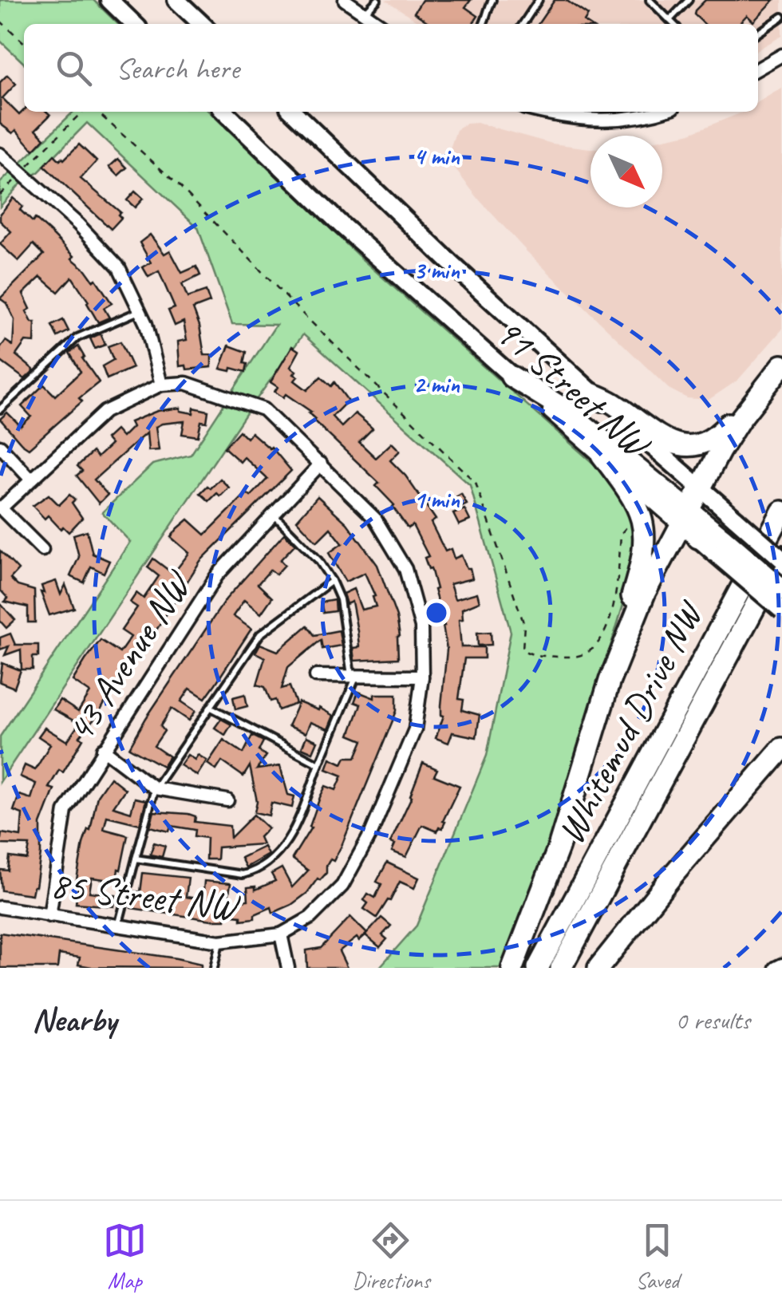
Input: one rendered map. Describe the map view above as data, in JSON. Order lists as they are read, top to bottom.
{
  "streets": {
    "highway": ["Whitemud Drive NW"],
    "main road": ["91 Street NW"],
    "street": ["43 Avenue NW", "85 Street NW"]
  },
  "crossings": [
    ["91 Street NW", "Whitemud Drive NW"],
    ["43 Avenue NW", "85 Street NW"]
  ],
  "north": "bottom right",
  "page": {
    "search": "Search here",
    "heading": ["Nearby", "0 results"],
    "nav": ["Map", "Directions", "Saved"]
  },
  "rings": [
    "4 min",
    "3 min",
    "2 min",
    "1 min"
  ]
}
